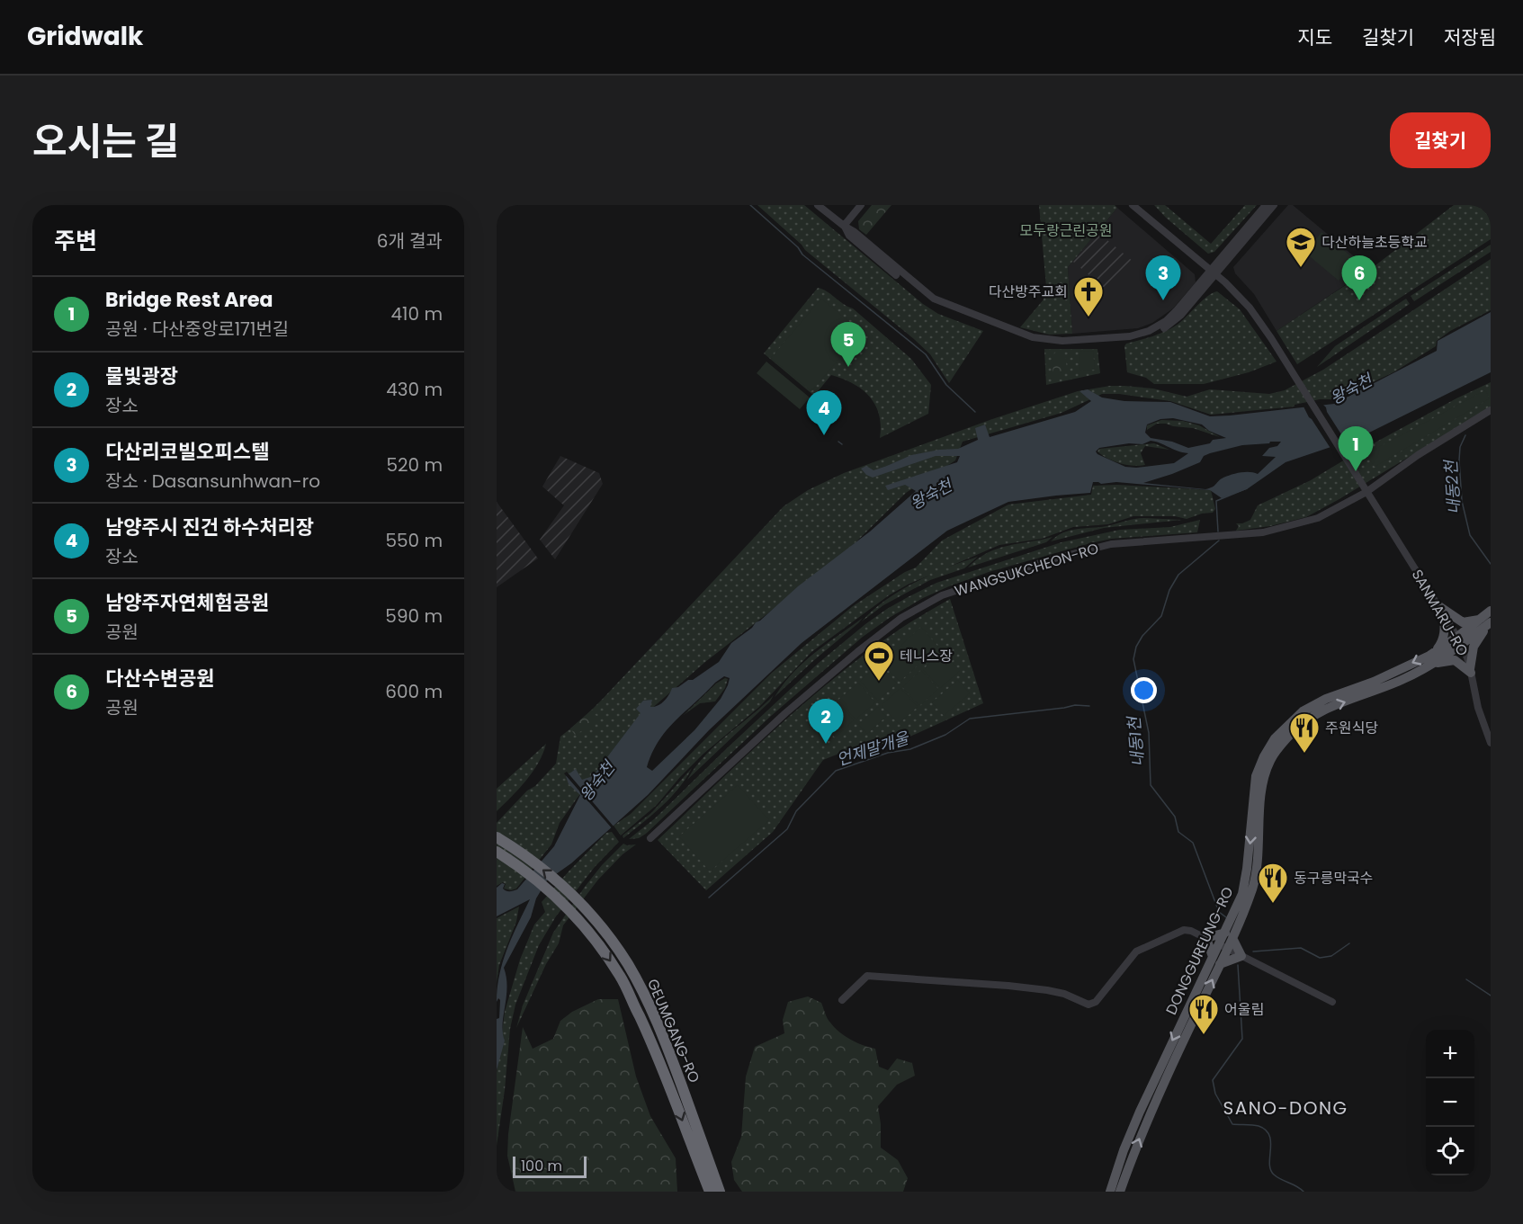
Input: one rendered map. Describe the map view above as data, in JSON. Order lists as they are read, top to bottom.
{
  "streets": {
    "highway": ["GEUMGANG-RO"],
    "main road": ["DONGGUREUNG-RO"],
    "street": ["WANGSUKCHEON-RO", "SANMARU-RO"]
  },
  "crossings": [
    ["WANGSUKCHEON-RO", "SANMARU-RO"],
    ["SANMARU-RO", "DONGGUREUNG-RO"]
  ],
  "districts": ["SANO-DONG"],
  "water": [
    "왕숙천",
    "내동2천",
    "내동1천",
    "언제말개울"
  ],
  "parks": ["모두랑근린공원"],
  "places": {
    "school or university": ["다산하늘초등학교"],
    "church": ["다산방주교회"],
    "sports": ["테니스장"],
    "restaurant": ["주원식당", "동구릉막국수", "어울림"]
  },
  "scale_bar": "100 m",
  "page": {
    "header": "Gridwalk",
    "nav": ["지도", "길찾기", "저장됨"],
    "title": "오시는 길",
    "buttons": "길찾기",
    "heading": ["주변", "6개 결과"],
    "pins": [
      "3",
      "6",
      "5",
      "4",
      "1",
      "2"
    ],
    "list": [
      {
        "mark": "1",
        "name": "Bridge Rest Area",
        "note": "공원 · 다산중앙로171번길",
        "value": "410 m"
      },
      {
        "mark": "2",
        "name": "물빛광장",
        "note": "장소",
        "value": "430 m"
      },
      {
        "mark": "3",
        "name": "다산리코빌오피스텔",
        "note": "장소 · Dasansunhwan-ro",
        "value": "520 m"
      },
      {
        "mark": "4",
        "name": "남양주시 진건 하수처리장",
        "note": "장소",
        "value": "550 m"
      },
      {
        "mark": "5",
        "name": "남양주자연체험공원",
        "note": "공원",
        "value": "590 m"
      },
      {
        "mark": "6",
        "name": "다산수변공원",
        "note": "공원",
        "value": "600 m"
      }
    ],
    "map_buttons": ["+", "−"],
    "scale": "100 m"
  }
}
